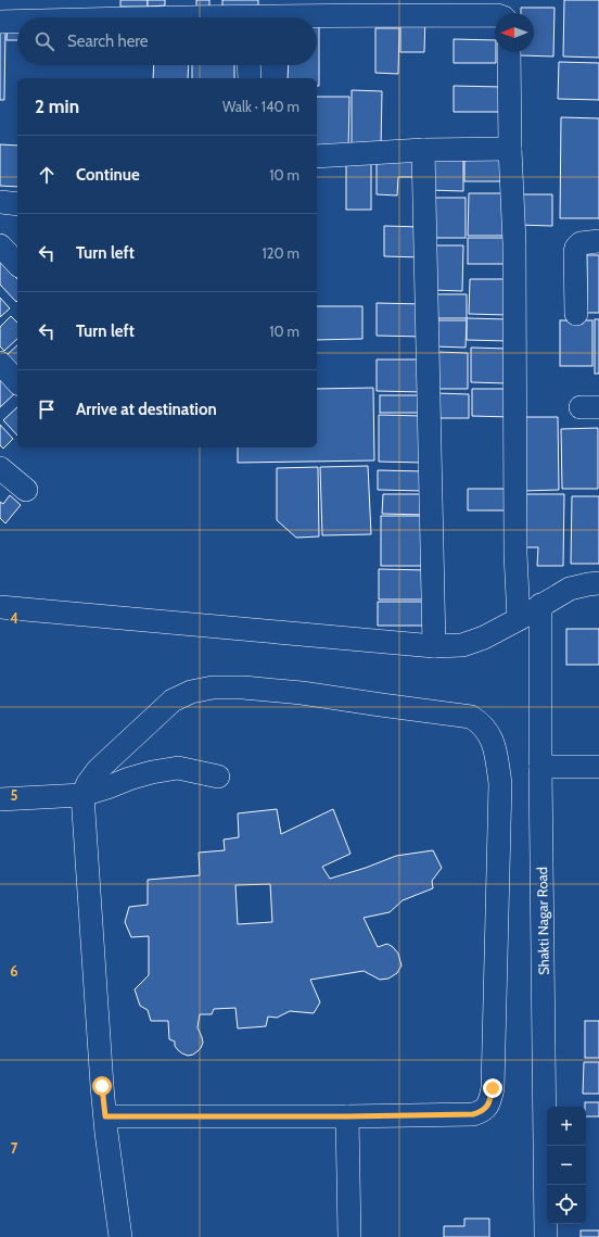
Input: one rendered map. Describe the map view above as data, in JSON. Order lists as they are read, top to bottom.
{
  "streets": {
    "street": ["Shakti Nagar Road"]
  },
  "north": "left",
  "page": {
    "search": "Search here",
    "heading": ["2 min", "Walk · 140 m"],
    "list": [
      ["Continue", "10 m"],
      ["Turn left", "120 m"],
      ["Turn left", "10 m"],
      "Arrive at destination"
    ],
    "map_buttons": ["+", "−"]
  },
  "grid": {
    "rows": [
      "4",
      "5",
      "6",
      "7"
    ]
  }
}
